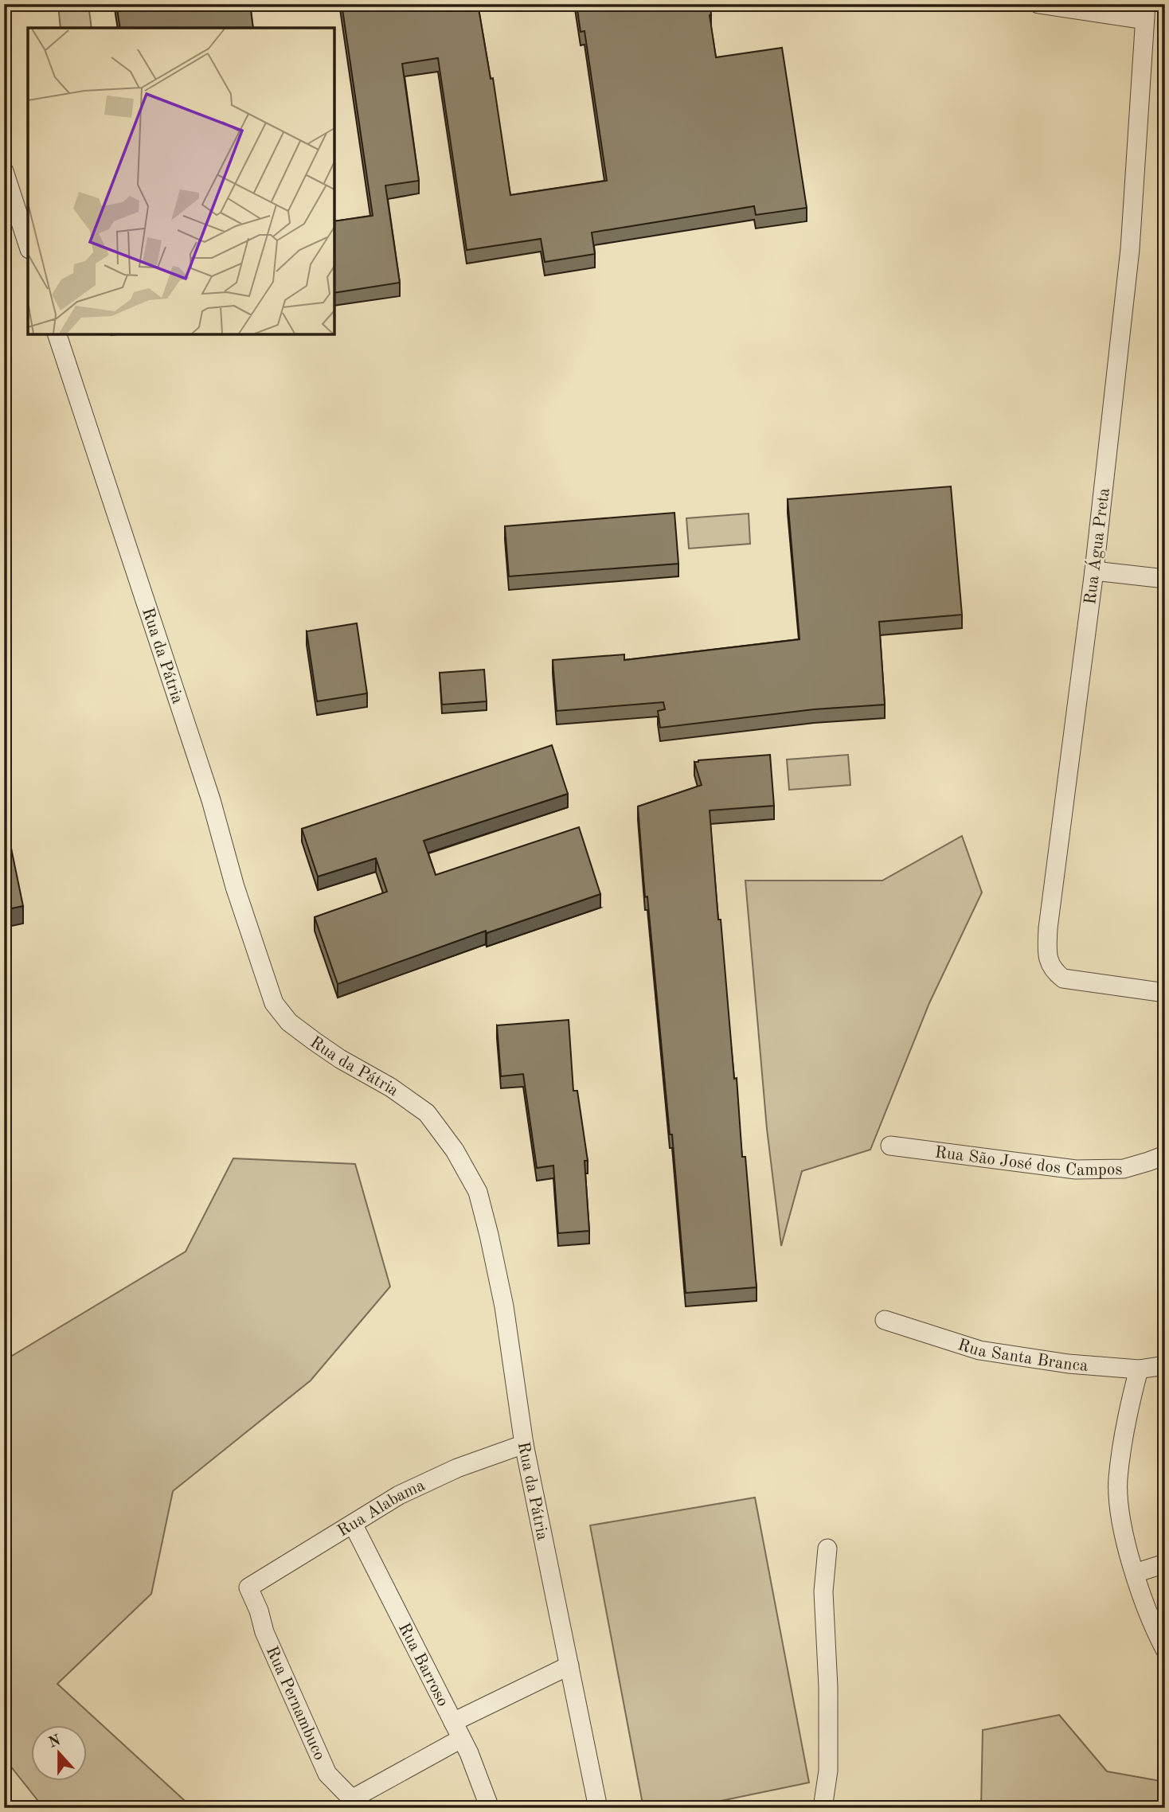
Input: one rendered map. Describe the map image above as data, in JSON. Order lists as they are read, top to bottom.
{
  "streets": {
    "street": [
      "Rua Água Preta",
      "Rua da Pátria",
      "Rua São José dos Campos",
      "Rua Santa Branca",
      "Rua Alabama",
      "Rua Barroso",
      "Rua Pernambuco"
    ]
  },
  "crossings": [
    ["Rua da Pátria", "Rua Alabama"],
    ["Rua Alabama", "Rua Barroso"],
    ["Rua Alabama", "Rua Pernambuco"]
  ],
  "north": "top"
}
